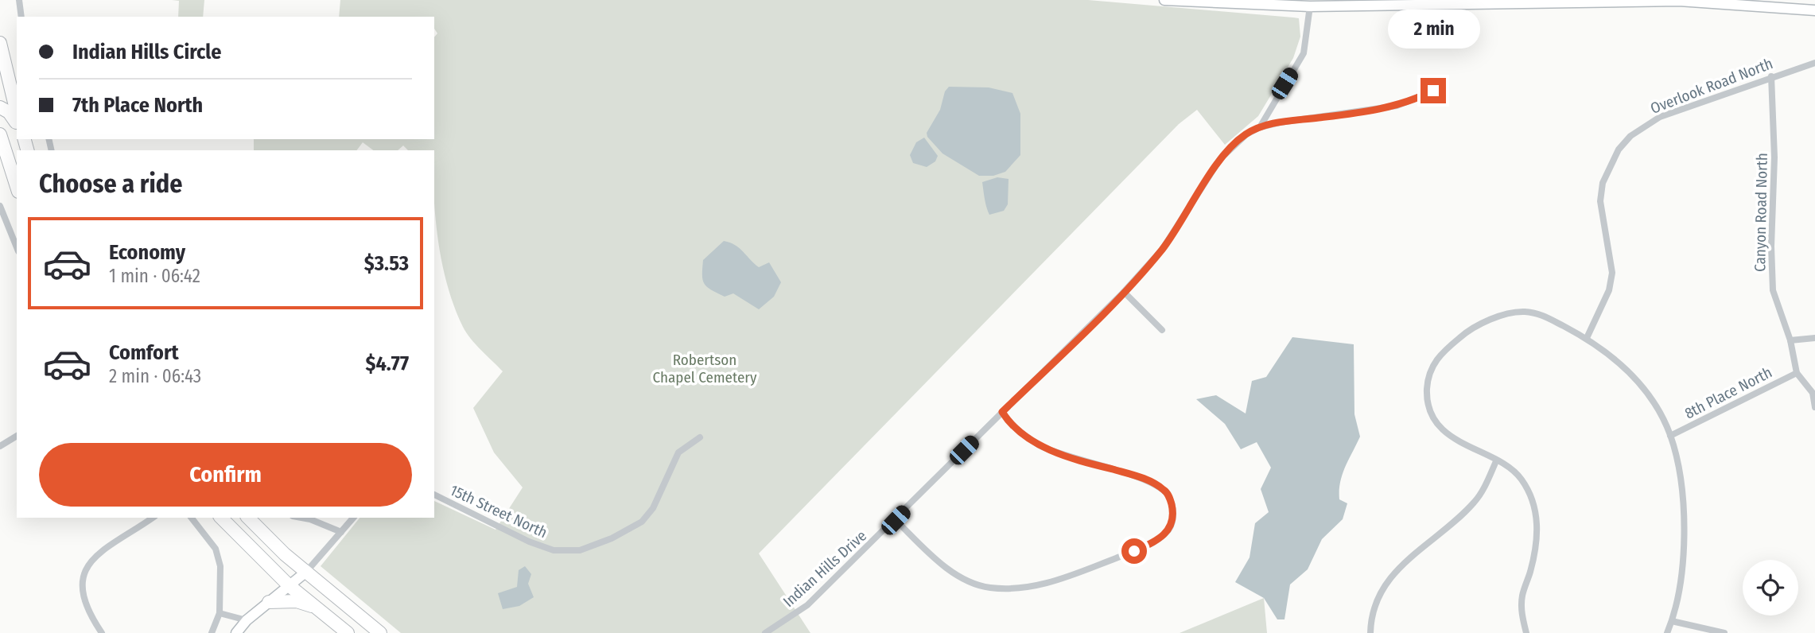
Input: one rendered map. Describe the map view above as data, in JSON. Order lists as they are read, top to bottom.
{
  "streets": {
    "street": [
      "Overlook Road North",
      "Canyon Road North",
      "8th Place North",
      "15th Street North",
      "Indian Hills Drive"
    ]
  },
  "crossings": [
    ["Overlook Road North", "Canyon Road North"],
    ["Canyon Road North", "8th Place North"]
  ],
  "parks": ["Robertson Chapel Cemetery"],
  "page": {
    "bubble": "2 min",
    "banner": ["Indian Hills Circle", "7th Place North"],
    "heading": "Choose a ride",
    "list": [
      {
        "name": "Economy",
        "note": "1 min · 06:42",
        "value": "$3.53"
      },
      {
        "name": "Comfort",
        "note": "2 min · 06:43",
        "value": "$4.77"
      }
    ],
    "buttons": "Confirm"
  }
}
